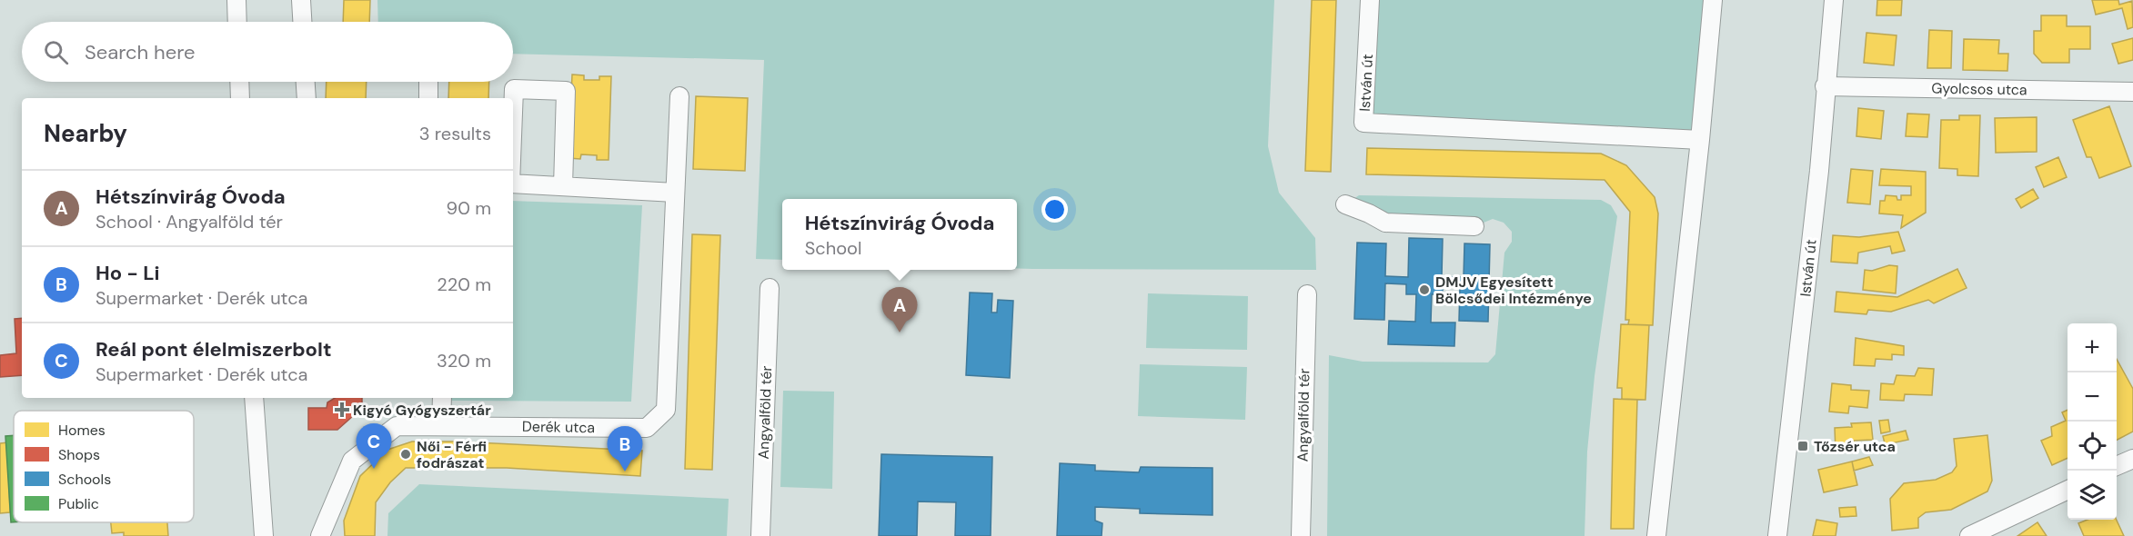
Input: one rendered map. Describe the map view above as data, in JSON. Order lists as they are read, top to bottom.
{
  "streets": {
    "street": [
      "István út",
      "Gyolcsos utca",
      "Angyalföld tér",
      "Derék utca"
    ]
  },
  "crossings": [
    ["István út", "Gyolcsos utca"]
  ],
  "places": {
    "other": ["DMJV Egyesített Bölcsődei Intézménye", "Női - Férfi fodrászat"],
    "health": ["Kigyó Gyógyszertár"],
    "transit": ["Tőzsér utca"]
  },
  "legend": [
    "Homes",
    "Shops",
    "Schools",
    "Public"
  ],
  "page": {
    "search": "Search here",
    "heading": ["Nearby", "3 results"],
    "list": [
      {
        "mark": "A",
        "name": "Hétszínvirág Óvoda",
        "note": "School · Angyalföld tér",
        "value": "90 m"
      },
      {
        "mark": "B",
        "name": "Ho - Li",
        "note": "Supermarket · Derék utca",
        "value": "220 m"
      },
      {
        "mark": "C",
        "name": "Reál pont élelmiszerbolt",
        "note": "Supermarket · Derék utca",
        "value": "320 m"
      }
    ],
    "popup": ["Hétszínvirág Óvoda", "School"],
    "pins": ["A", "C", "B"],
    "map_buttons": ["+", "−"]
  }
}
